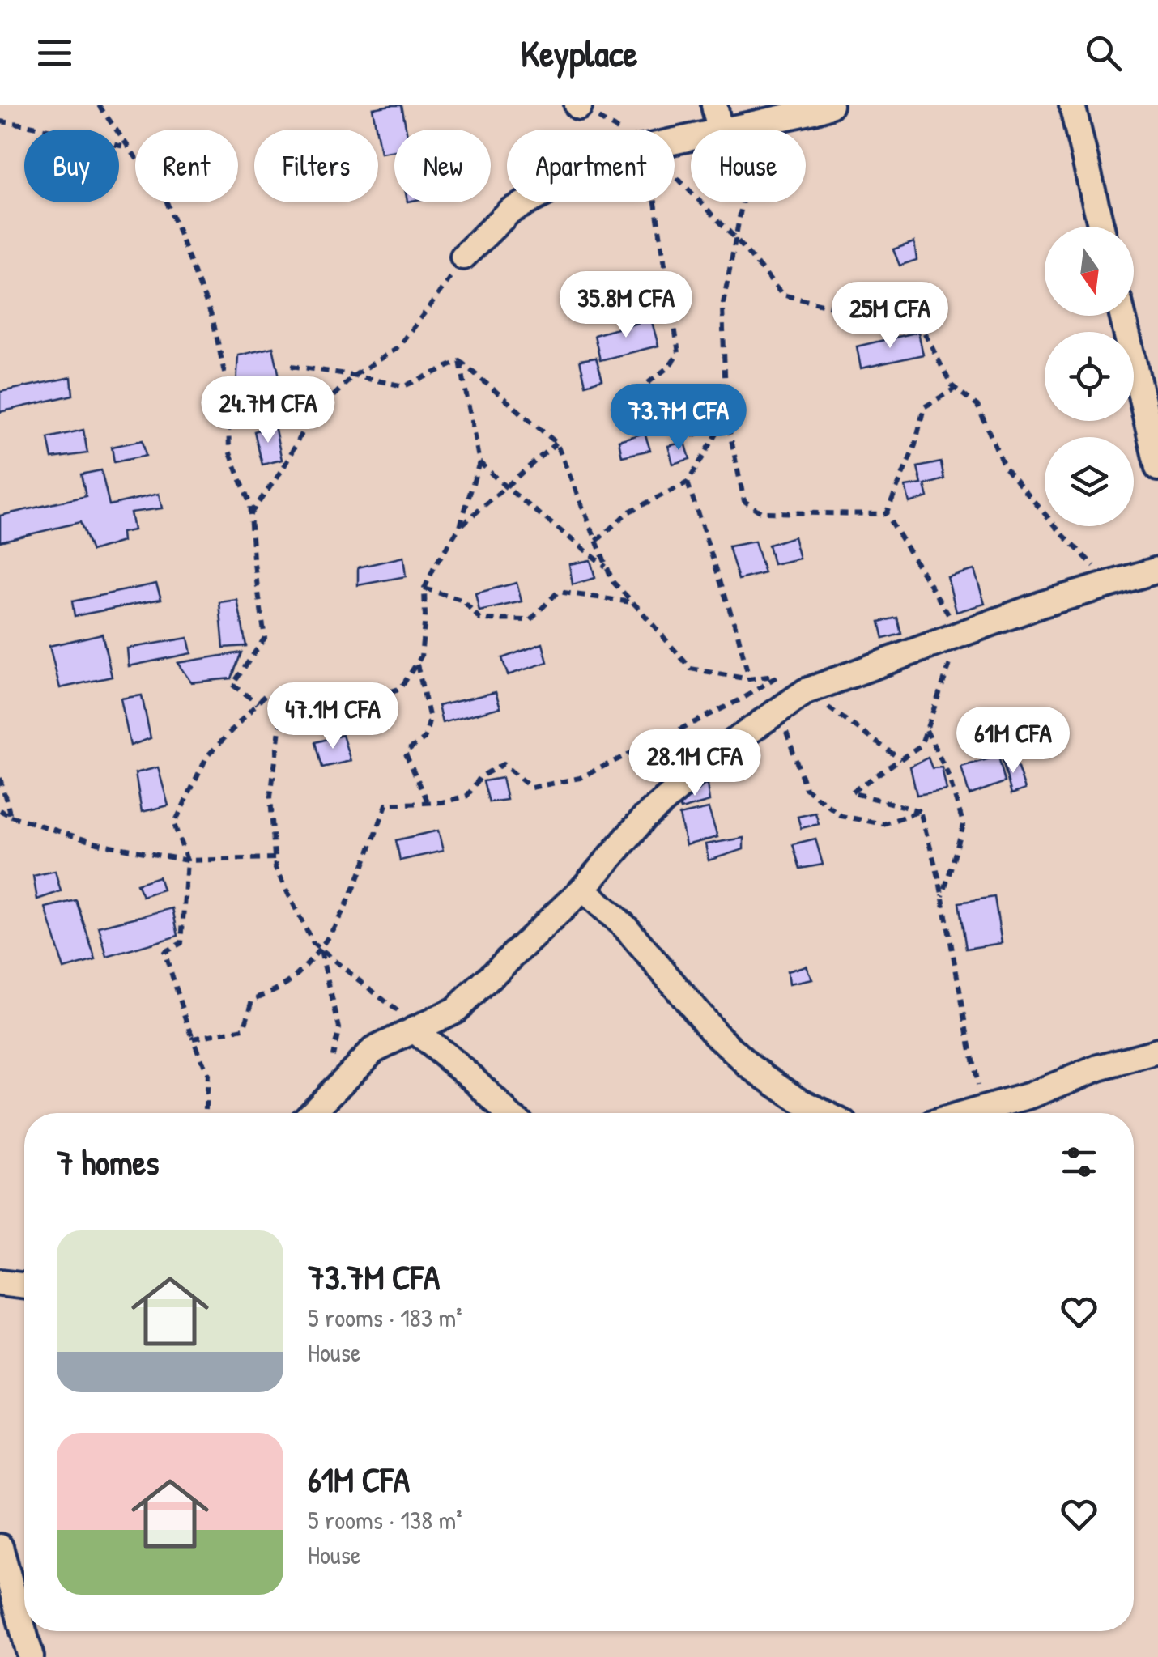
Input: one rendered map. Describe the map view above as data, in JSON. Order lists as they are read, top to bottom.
{
  "north": "bottom",
  "page": {
    "header": "Keyplace",
    "chip": [
      "Buy",
      "Rent",
      "Filters",
      "New",
      "Apartment",
      "House"
    ],
    "price": [
      "35.8M CFA",
      "25M CFA",
      "24.7M CFA",
      "73.7M CFA",
      "47.1M CFA",
      "61M CFA",
      "28.1M CFA"
    ],
    "heading": "7 homes",
    "list": [
      {
        "name": "73.7M CFA",
        "note": "5 rooms · 183 m² · House"
      },
      {
        "name": "61M CFA",
        "note": "5 rooms · 138 m² · House"
      }
    ]
  }
}
